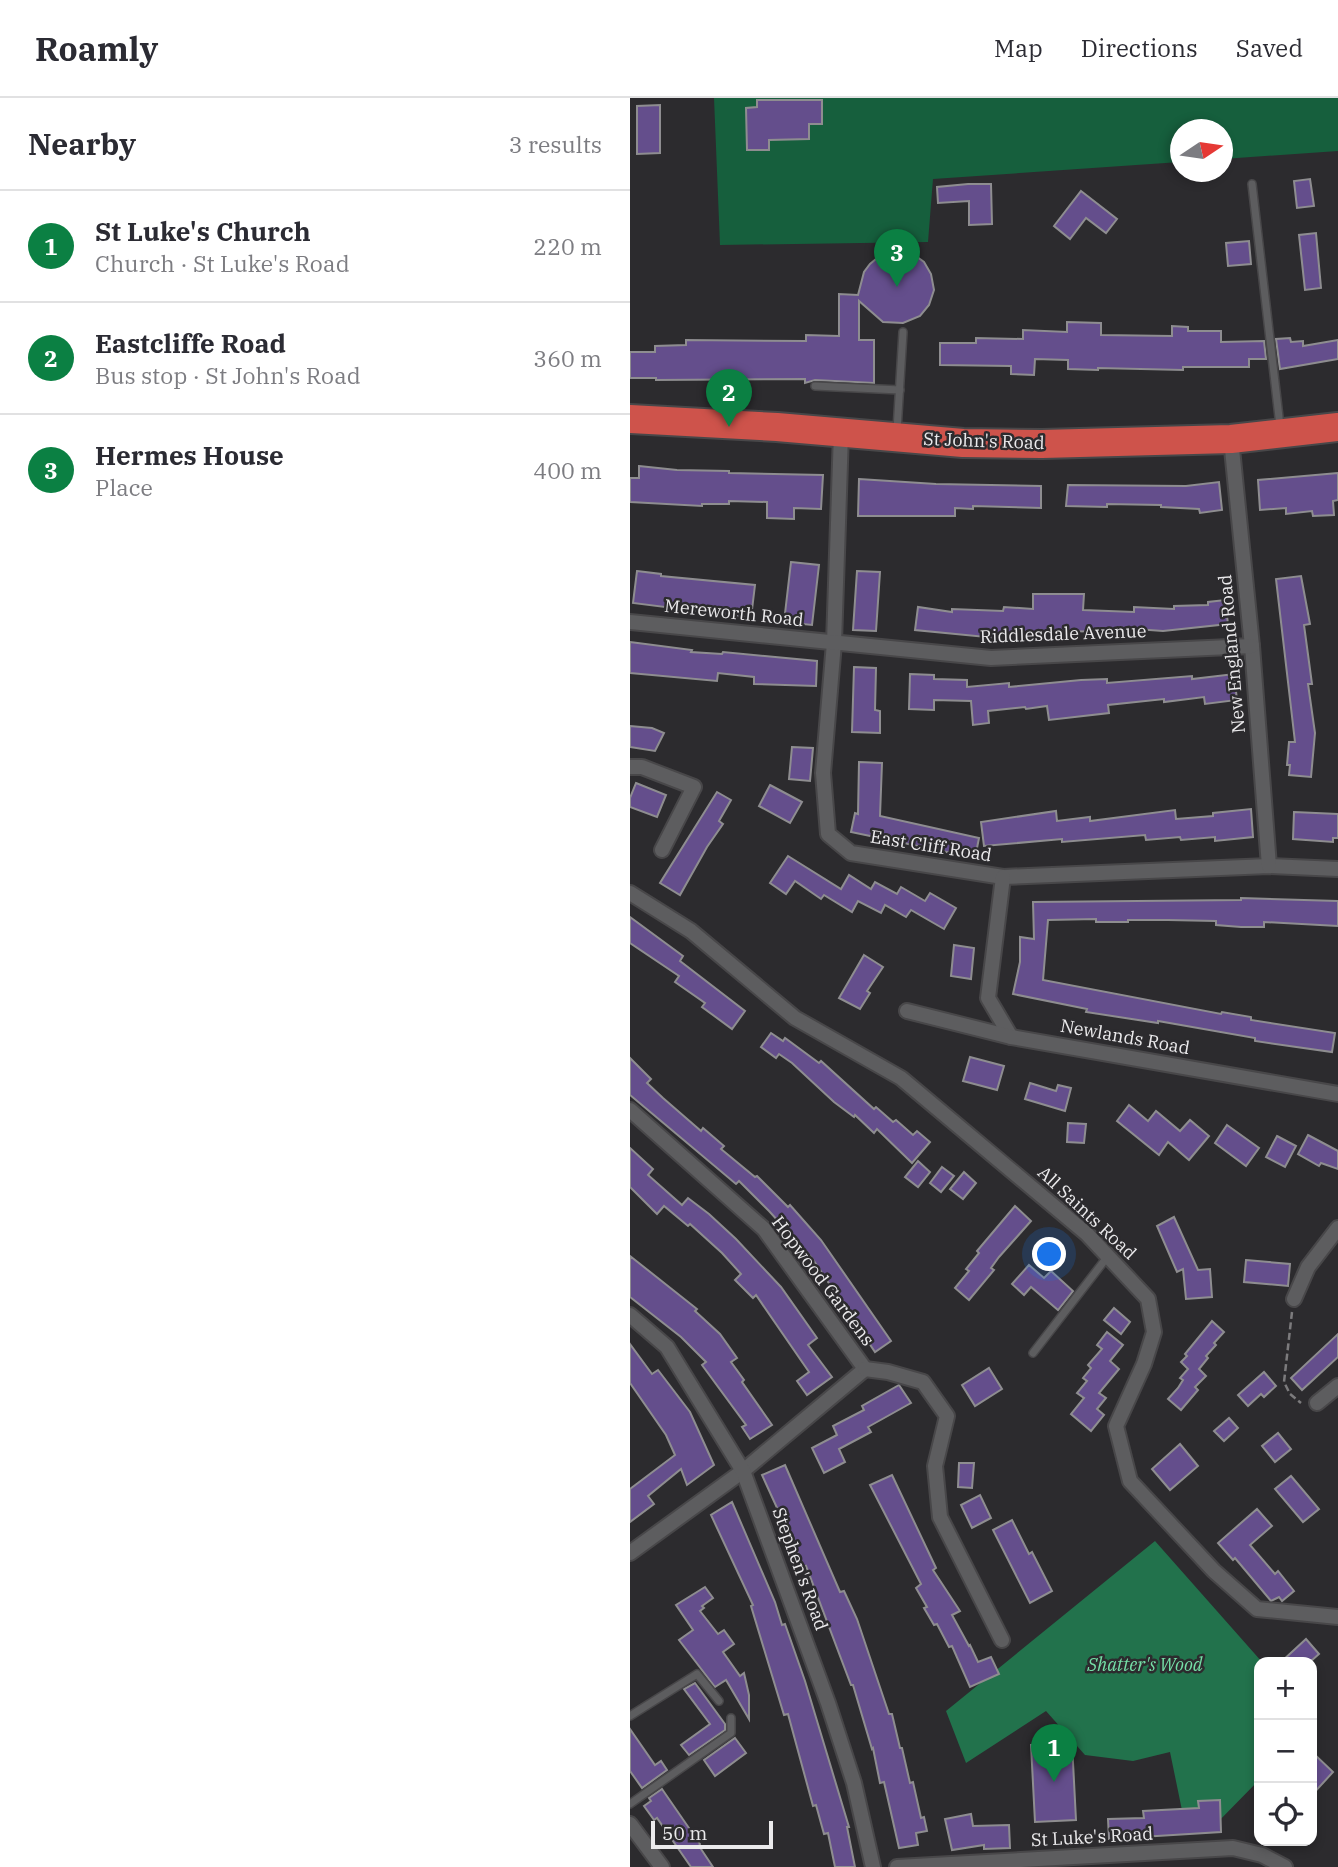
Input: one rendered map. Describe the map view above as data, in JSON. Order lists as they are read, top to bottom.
{
  "streets": {
    "highway": ["St John's Road"],
    "street": [
      "Mereworth Road",
      "Riddlesdale Avenue",
      "New England Road",
      "East Cliff Road",
      "Newlands Road",
      "All Saints Road",
      "Hopwood Gardens",
      "Stephen's Road",
      "St Luke's Road"
    ]
  },
  "crossings": [
    ["St John's Road", "New England Road"],
    ["St John's Road", "East Cliff Road"],
    ["Mereworth Road", "Riddlesdale Avenue"],
    ["Mereworth Road", "East Cliff Road"],
    ["Riddlesdale Avenue", "New England Road"],
    ["Riddlesdale Avenue", "East Cliff Road"],
    ["New England Road", "East Cliff Road"],
    ["Hopwood Gardens", "Stephen's Road"]
  ],
  "parks": ["Shatter's Wood"],
  "scale_bar": "50 m",
  "north": "right",
  "page": {
    "header": "Roamly",
    "nav": ["Map", "Directions", "Saved"],
    "heading": ["Nearby", "3 results"],
    "list": [
      {
        "mark": "1",
        "name": "St Luke's Church",
        "note": "Church · St Luke's Road",
        "value": "220 m"
      },
      {
        "mark": "2",
        "name": "Eastcliffe Road",
        "note": "Bus stop · St John's Road",
        "value": "360 m"
      },
      {
        "mark": "3",
        "name": "Hermes House",
        "note": "Place",
        "value": "400 m"
      }
    ],
    "pins": ["3", "2", "1"],
    "map_buttons": ["+", "−"],
    "scale": "50 m"
  }
}
